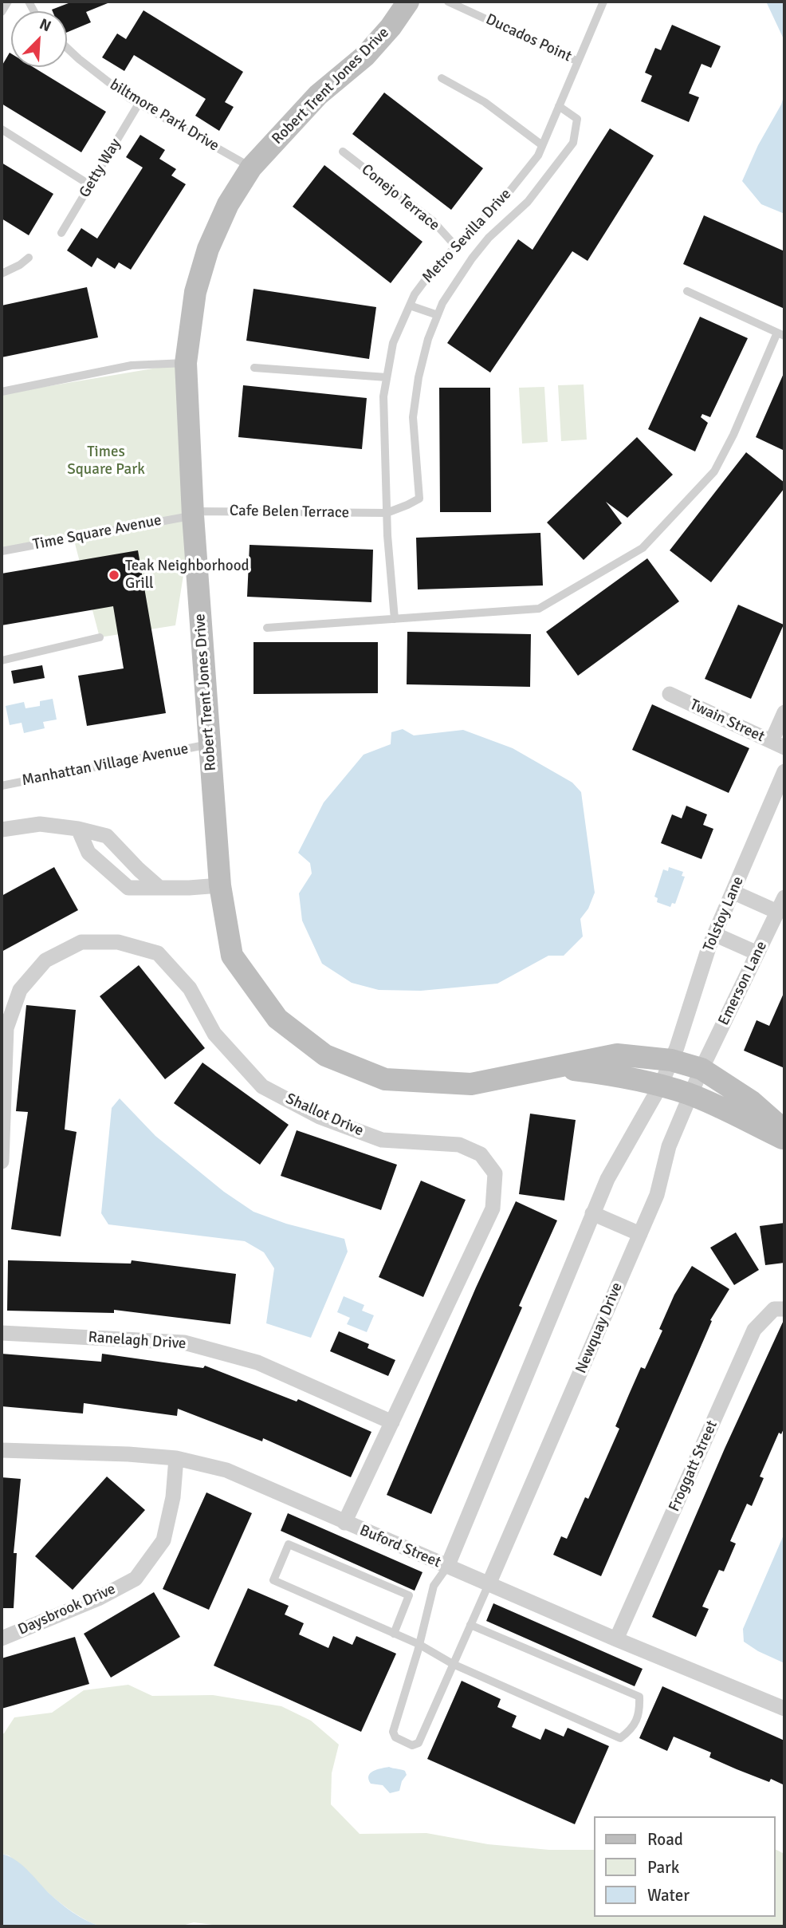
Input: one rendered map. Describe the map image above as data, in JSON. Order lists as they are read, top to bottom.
{
  "streets": {
    "street": [
      "Robert Trent Jones Drive",
      "Twain Street",
      "Tolstoy Lane",
      "Emerson Lane",
      "Shallot Drive",
      "Newquay Drive",
      "Ranelagh Drive",
      "Froggatt Street",
      "Buford Street",
      "Daysbrook Drive"
    ],
    "lane": [
      "Ducados Point",
      "biltmore Park Drive",
      "Getty Way",
      "Conejo Terrace",
      "Metro Sevilla Drive",
      "Cafe Belen Terrace",
      "Time Square Avenue",
      "Manhattan Village Avenue"
    ]
  },
  "crossings": [
    ["Ducados Point", "Metro Sevilla Drive"],
    ["Robert Trent Jones Drive", "biltmore Park Drive"],
    ["Robert Trent Jones Drive", "Cafe Belen Terrace"],
    ["Robert Trent Jones Drive", "Time Square Avenue"],
    ["Robert Trent Jones Drive", "Manhattan Village Avenue"],
    ["Robert Trent Jones Drive", "Tolstoy Lane"],
    ["Robert Trent Jones Drive", "Emerson Lane"],
    ["Robert Trent Jones Drive", "Newquay Drive"],
    ["biltmore Park Drive", "Getty Way"],
    ["Conejo Terrace", "Metro Sevilla Drive"],
    ["Metro Sevilla Drive", "Cafe Belen Terrace"],
    ["Cafe Belen Terrace", "Time Square Avenue"],
    ["Emerson Lane", "Newquay Drive"],
    ["Shallot Drive", "Ranelagh Drive"],
    ["Shallot Drive", "Buford Street"],
    ["Newquay Drive", "Buford Street"],
    ["Froggatt Street", "Buford Street"],
    ["Buford Street", "Daysbrook Drive"]
  ],
  "parks": ["Times Square Park"],
  "places": ["Teak Neighborhood Grill"],
  "legend": ["Road", "Park", "Water"],
  "north": "top right"
}
